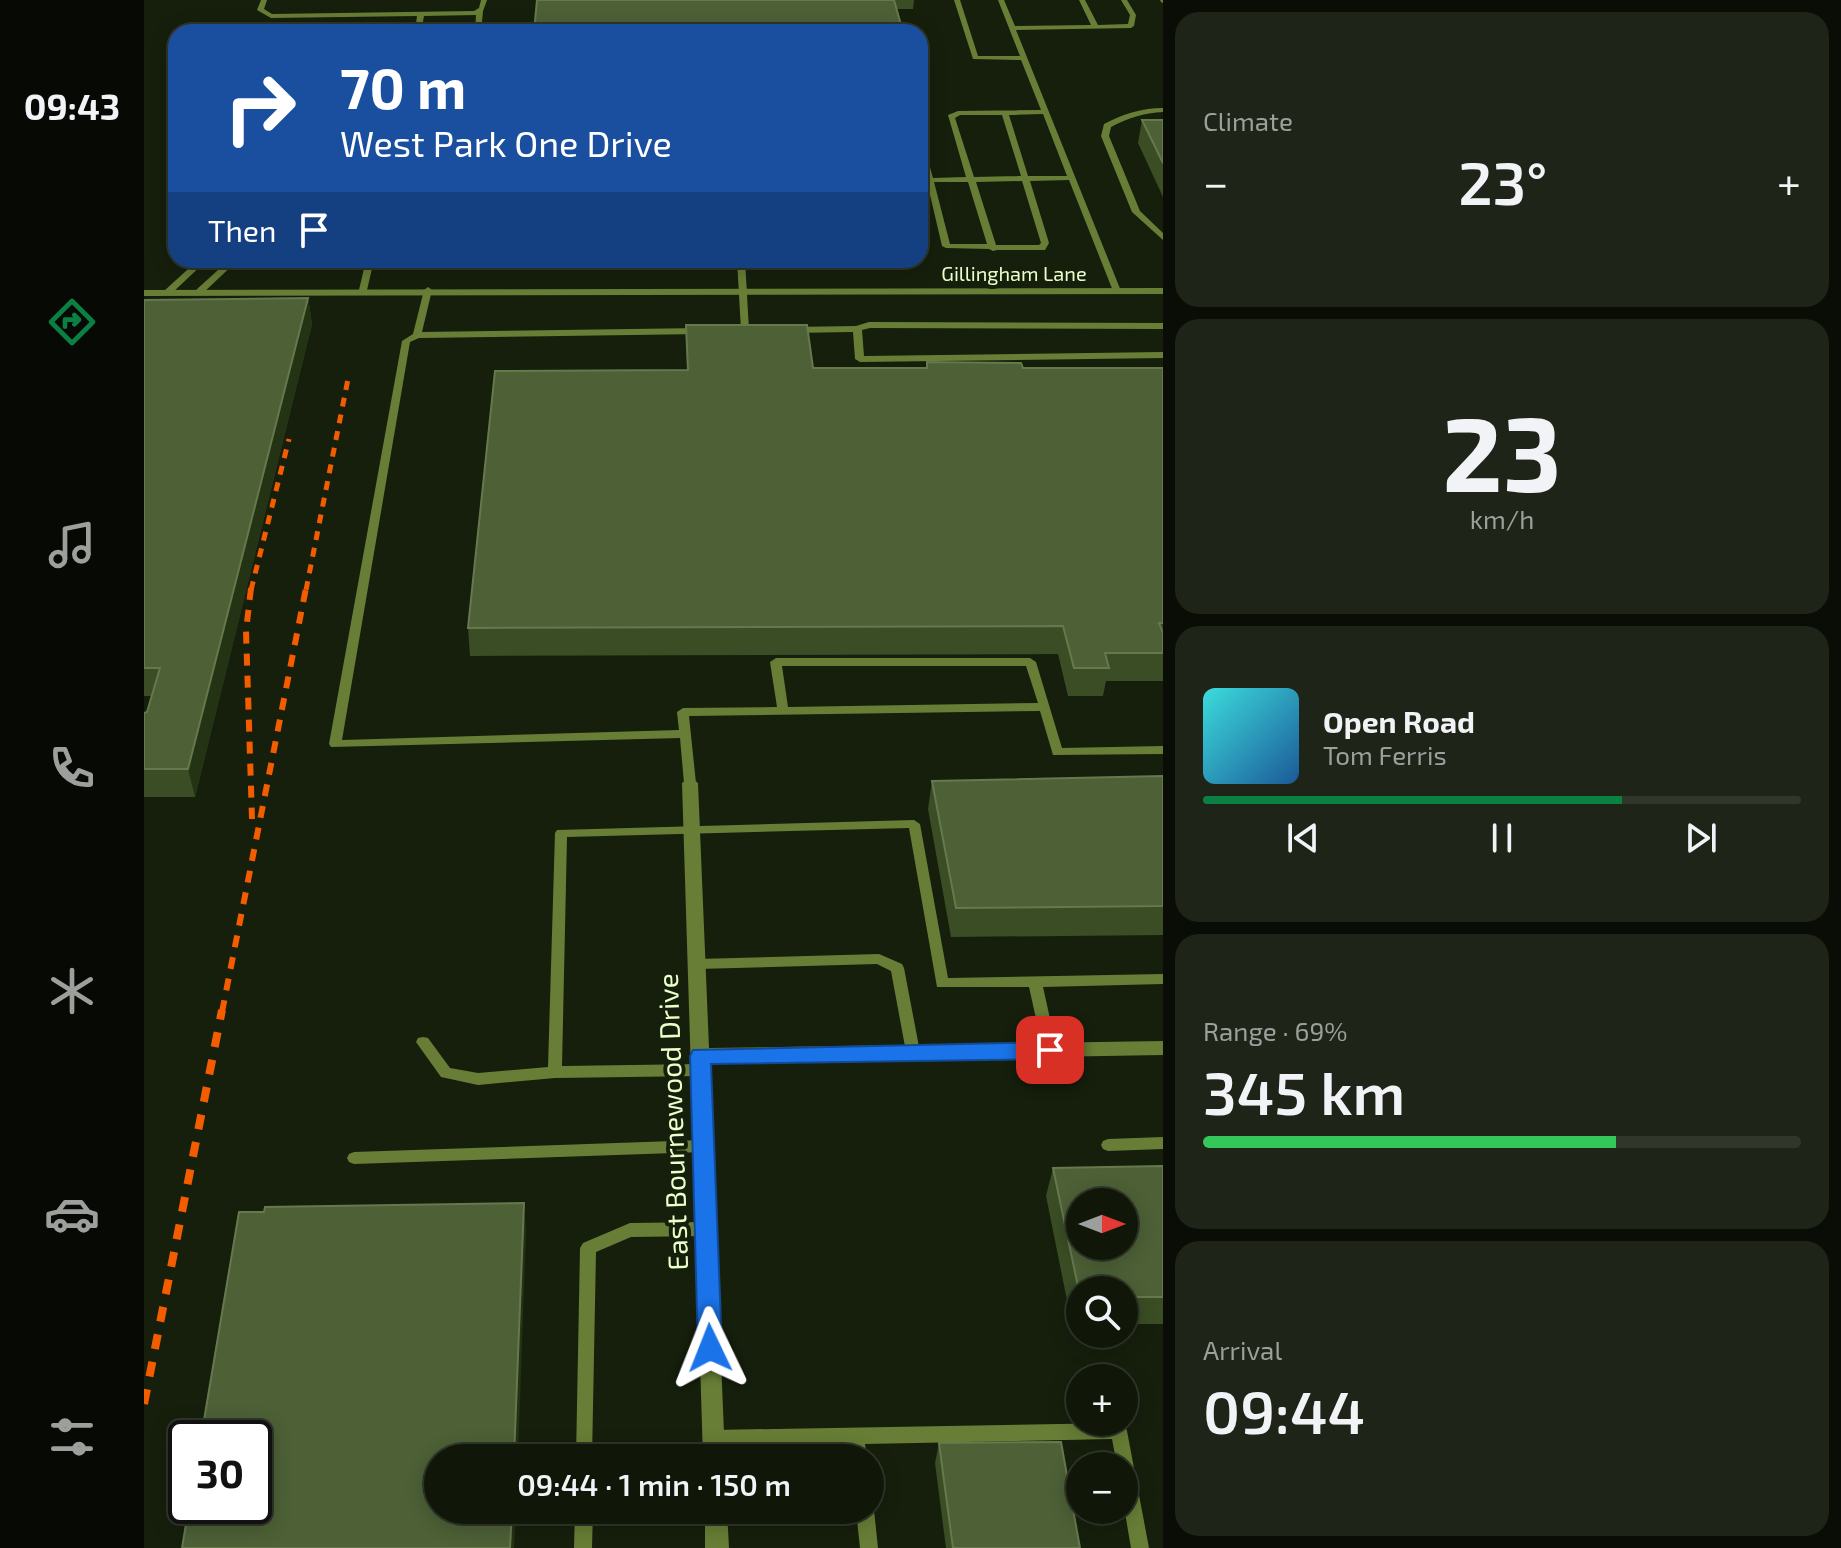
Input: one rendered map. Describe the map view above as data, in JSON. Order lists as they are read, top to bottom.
{
  "streets": {
    "street": ["Gillingham Lane", "East Bournewood Drive"]
  },
  "north": "right",
  "page": {
    "tabs": "09:43",
    "tile": [
      "Climate",
      ["23", "km/h"],
      ["Range · 69%", "345 km"],
      ["Arrival", "09:44"]
    ],
    "turn": ["70 m", "West Park One Drive"],
    "heat": ["−", "23°", "+"],
    "then": "Then",
    "song": ["Open Road", "Tom Ferris"],
    "map_buttons": ["+", "−"],
    "limit": "30",
    "trip": "09:44 · 1 min · 150 m"
  }
}
